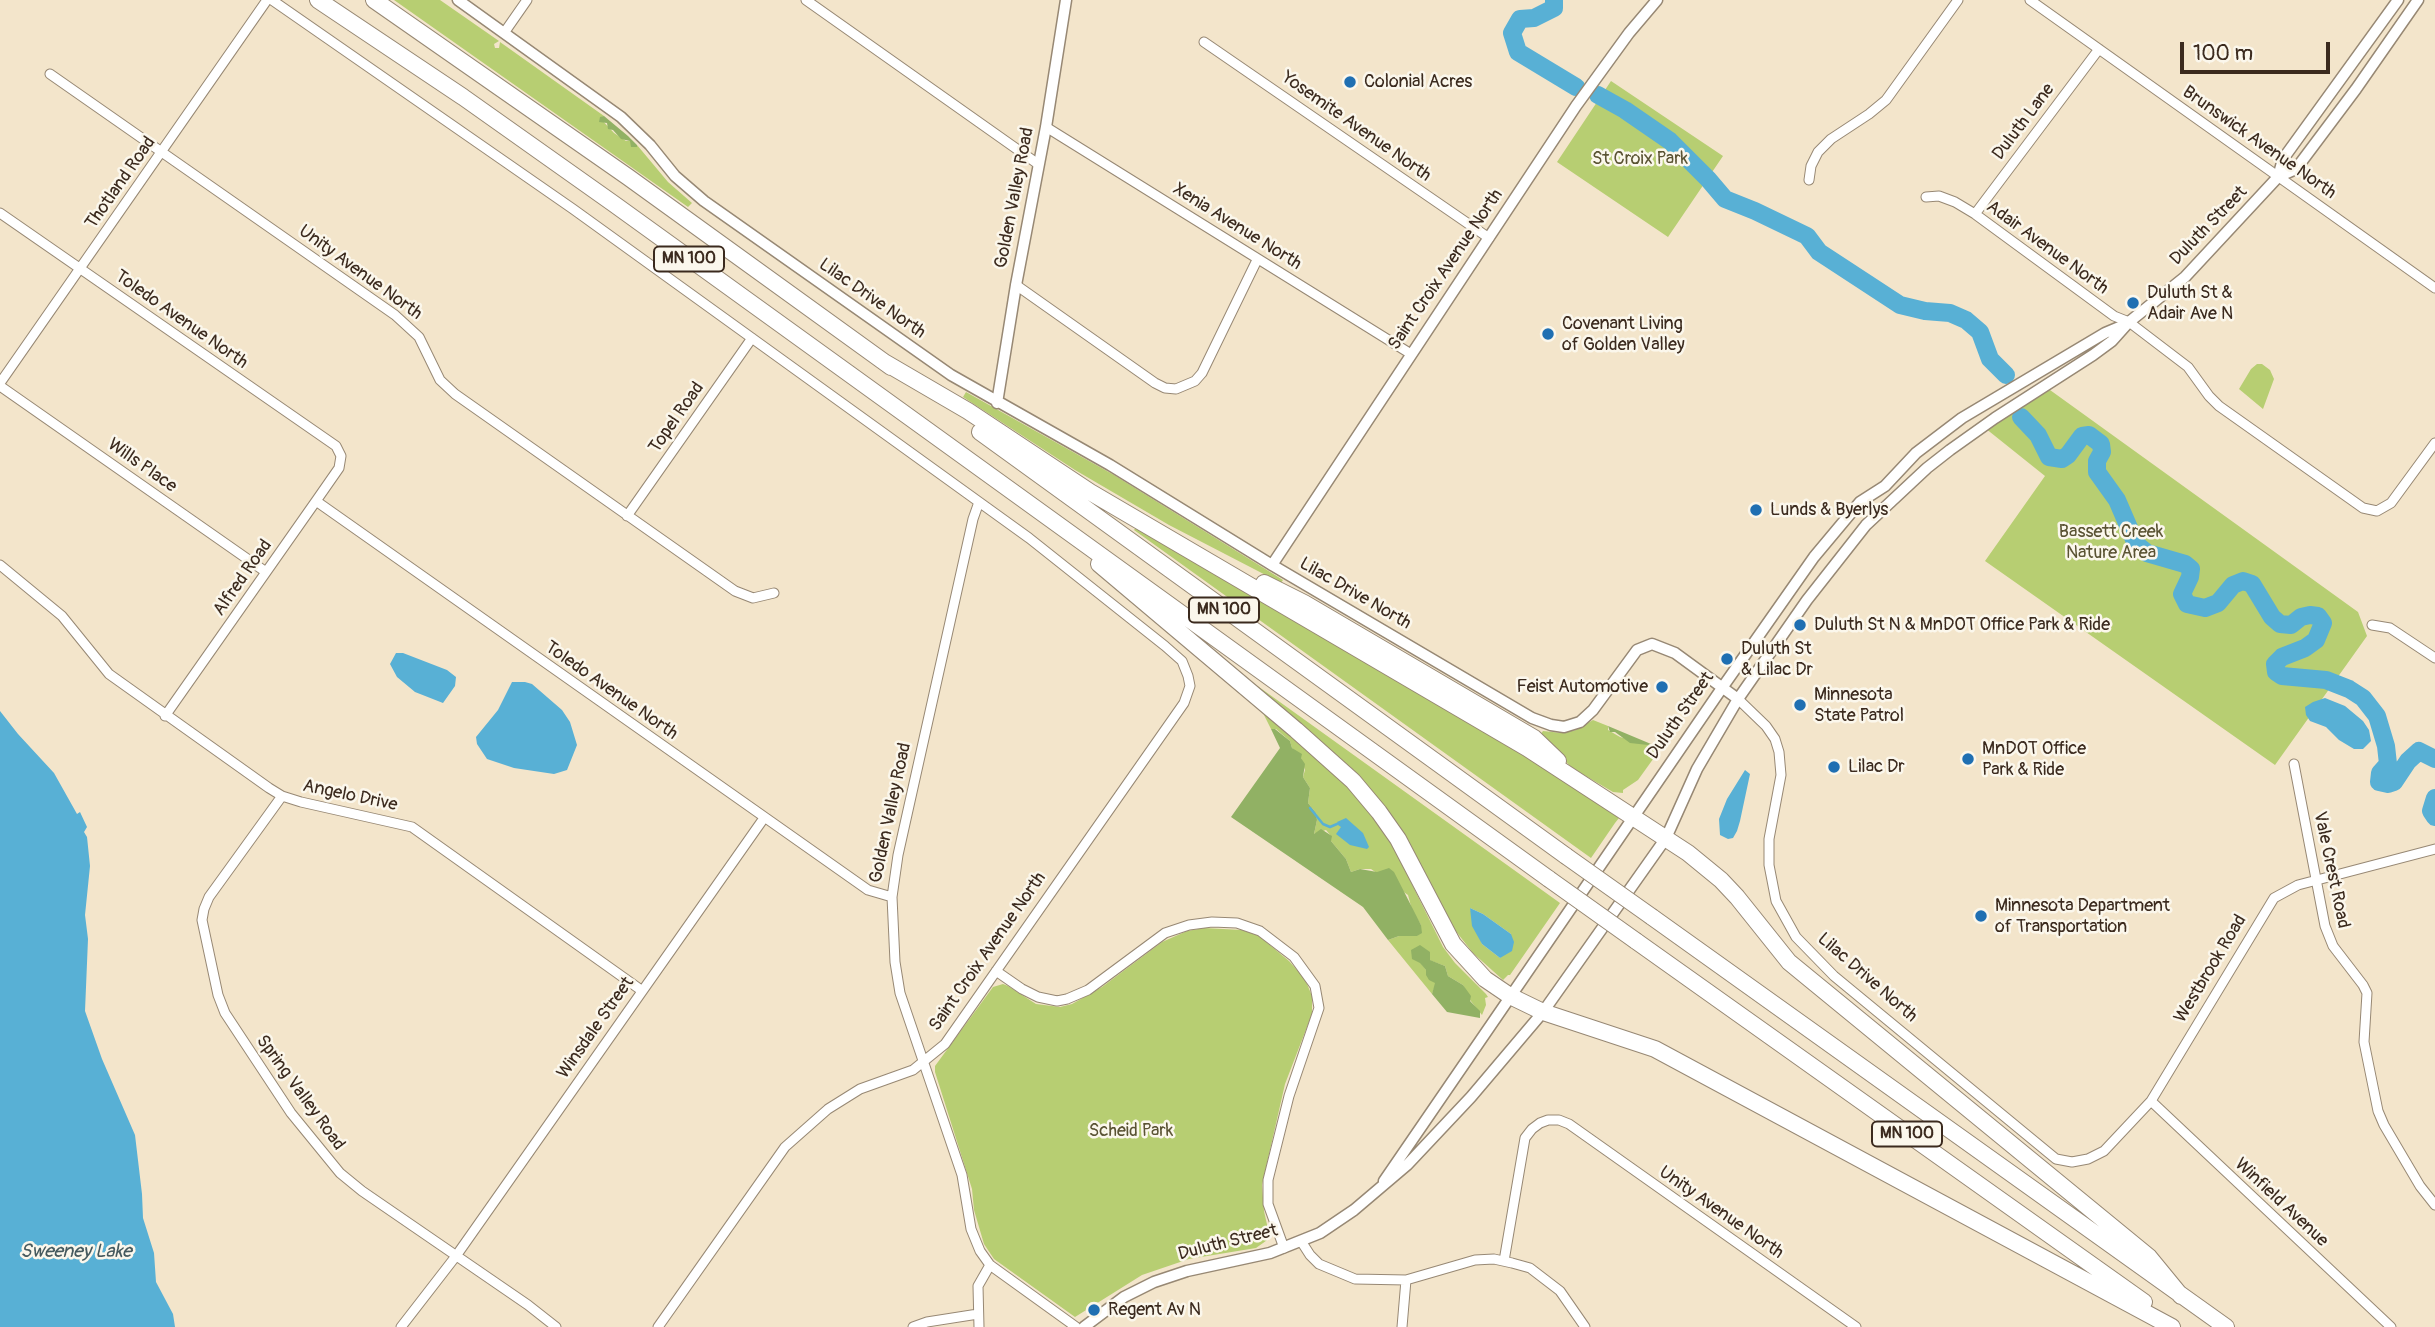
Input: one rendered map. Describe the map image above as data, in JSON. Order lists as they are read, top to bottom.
{
  "streets": {
    "highway": ["MN 100"],
    "street": [
      "Duluth Lane",
      "Yosemite Avenue North",
      "Brunswick Avenue North",
      "Thotland Road",
      "Golden Valley Road",
      "Duluth Street",
      "Xenia Avenue North",
      "Adair Avenue North",
      "Saint Croix Avenue North",
      "Unity Avenue North",
      "Lilac Drive North",
      "Toledo Avenue North",
      "Topel Road",
      "Wills Place",
      "Alfred Road",
      "Angelo Drive",
      "Vale Crest Road",
      "Westbrook Road",
      "Winsdale Street",
      "Spring Valley Road",
      "Winfield Avenue"
    ]
  },
  "crossings": [
    ["Duluth Lane", "Brunswick Avenue North"],
    ["Duluth Lane", "Adair Avenue North"],
    ["Yosemite Avenue North", "Saint Croix Avenue North"],
    ["Brunswick Avenue North", "Duluth Street"],
    ["Thotland Road", "Unity Avenue North"],
    ["Thotland Road", "Toledo Avenue North"],
    ["Thotland Road", "Wills Place"],
    ["Golden Valley Road", "Xenia Avenue North"],
    ["Golden Valley Road", "Saint Croix Avenue North"],
    ["Golden Valley Road", "Lilac Drive North"],
    ["Golden Valley Road", "Toledo Avenue North"],
    ["Duluth Street", "Adair Avenue North"],
    ["Duluth Street", "Lilac Drive North"],
    ["Xenia Avenue North", "Saint Croix Avenue North"],
    ["Saint Croix Avenue North", "Lilac Drive North"],
    ["Unity Avenue North", "Topel Road"],
    ["Lilac Drive North", "Westbrook Road"],
    ["Toledo Avenue North", "Alfred Road"],
    ["Toledo Avenue North", "Winsdale Street"],
    ["Wills Place", "Alfred Road"],
    ["Alfred Road", "Angelo Drive"],
    ["Angelo Drive", "Winsdale Street"],
    ["Angelo Drive", "Spring Valley Road"],
    ["Vale Crest Road", "Westbrook Road"],
    ["Westbrook Road", "Winfield Avenue"],
    ["Winsdale Street", "Spring Valley Road"]
  ],
  "water": ["Sweeney Lake"],
  "parks": ["St Croix Park", "Bassett Creek Nature Area", "Scheid Park"],
  "places": [
    "Colonial Acres",
    "Duluth St & Adair Ave N",
    "Covenant Living of Golden Valley",
    "Lunds & Byerlys",
    "Duluth St N & MnDOT Office Park & Ride",
    "Duluth St & Lilac Dr",
    "Feist Automotive",
    "Minnesota State Patrol",
    "MnDOT Office Park & Ride",
    "Lilac Dr",
    "Minnesota Department of Transportation",
    "Regent Av N"
  ],
  "scale_bar": "100 m"
}
